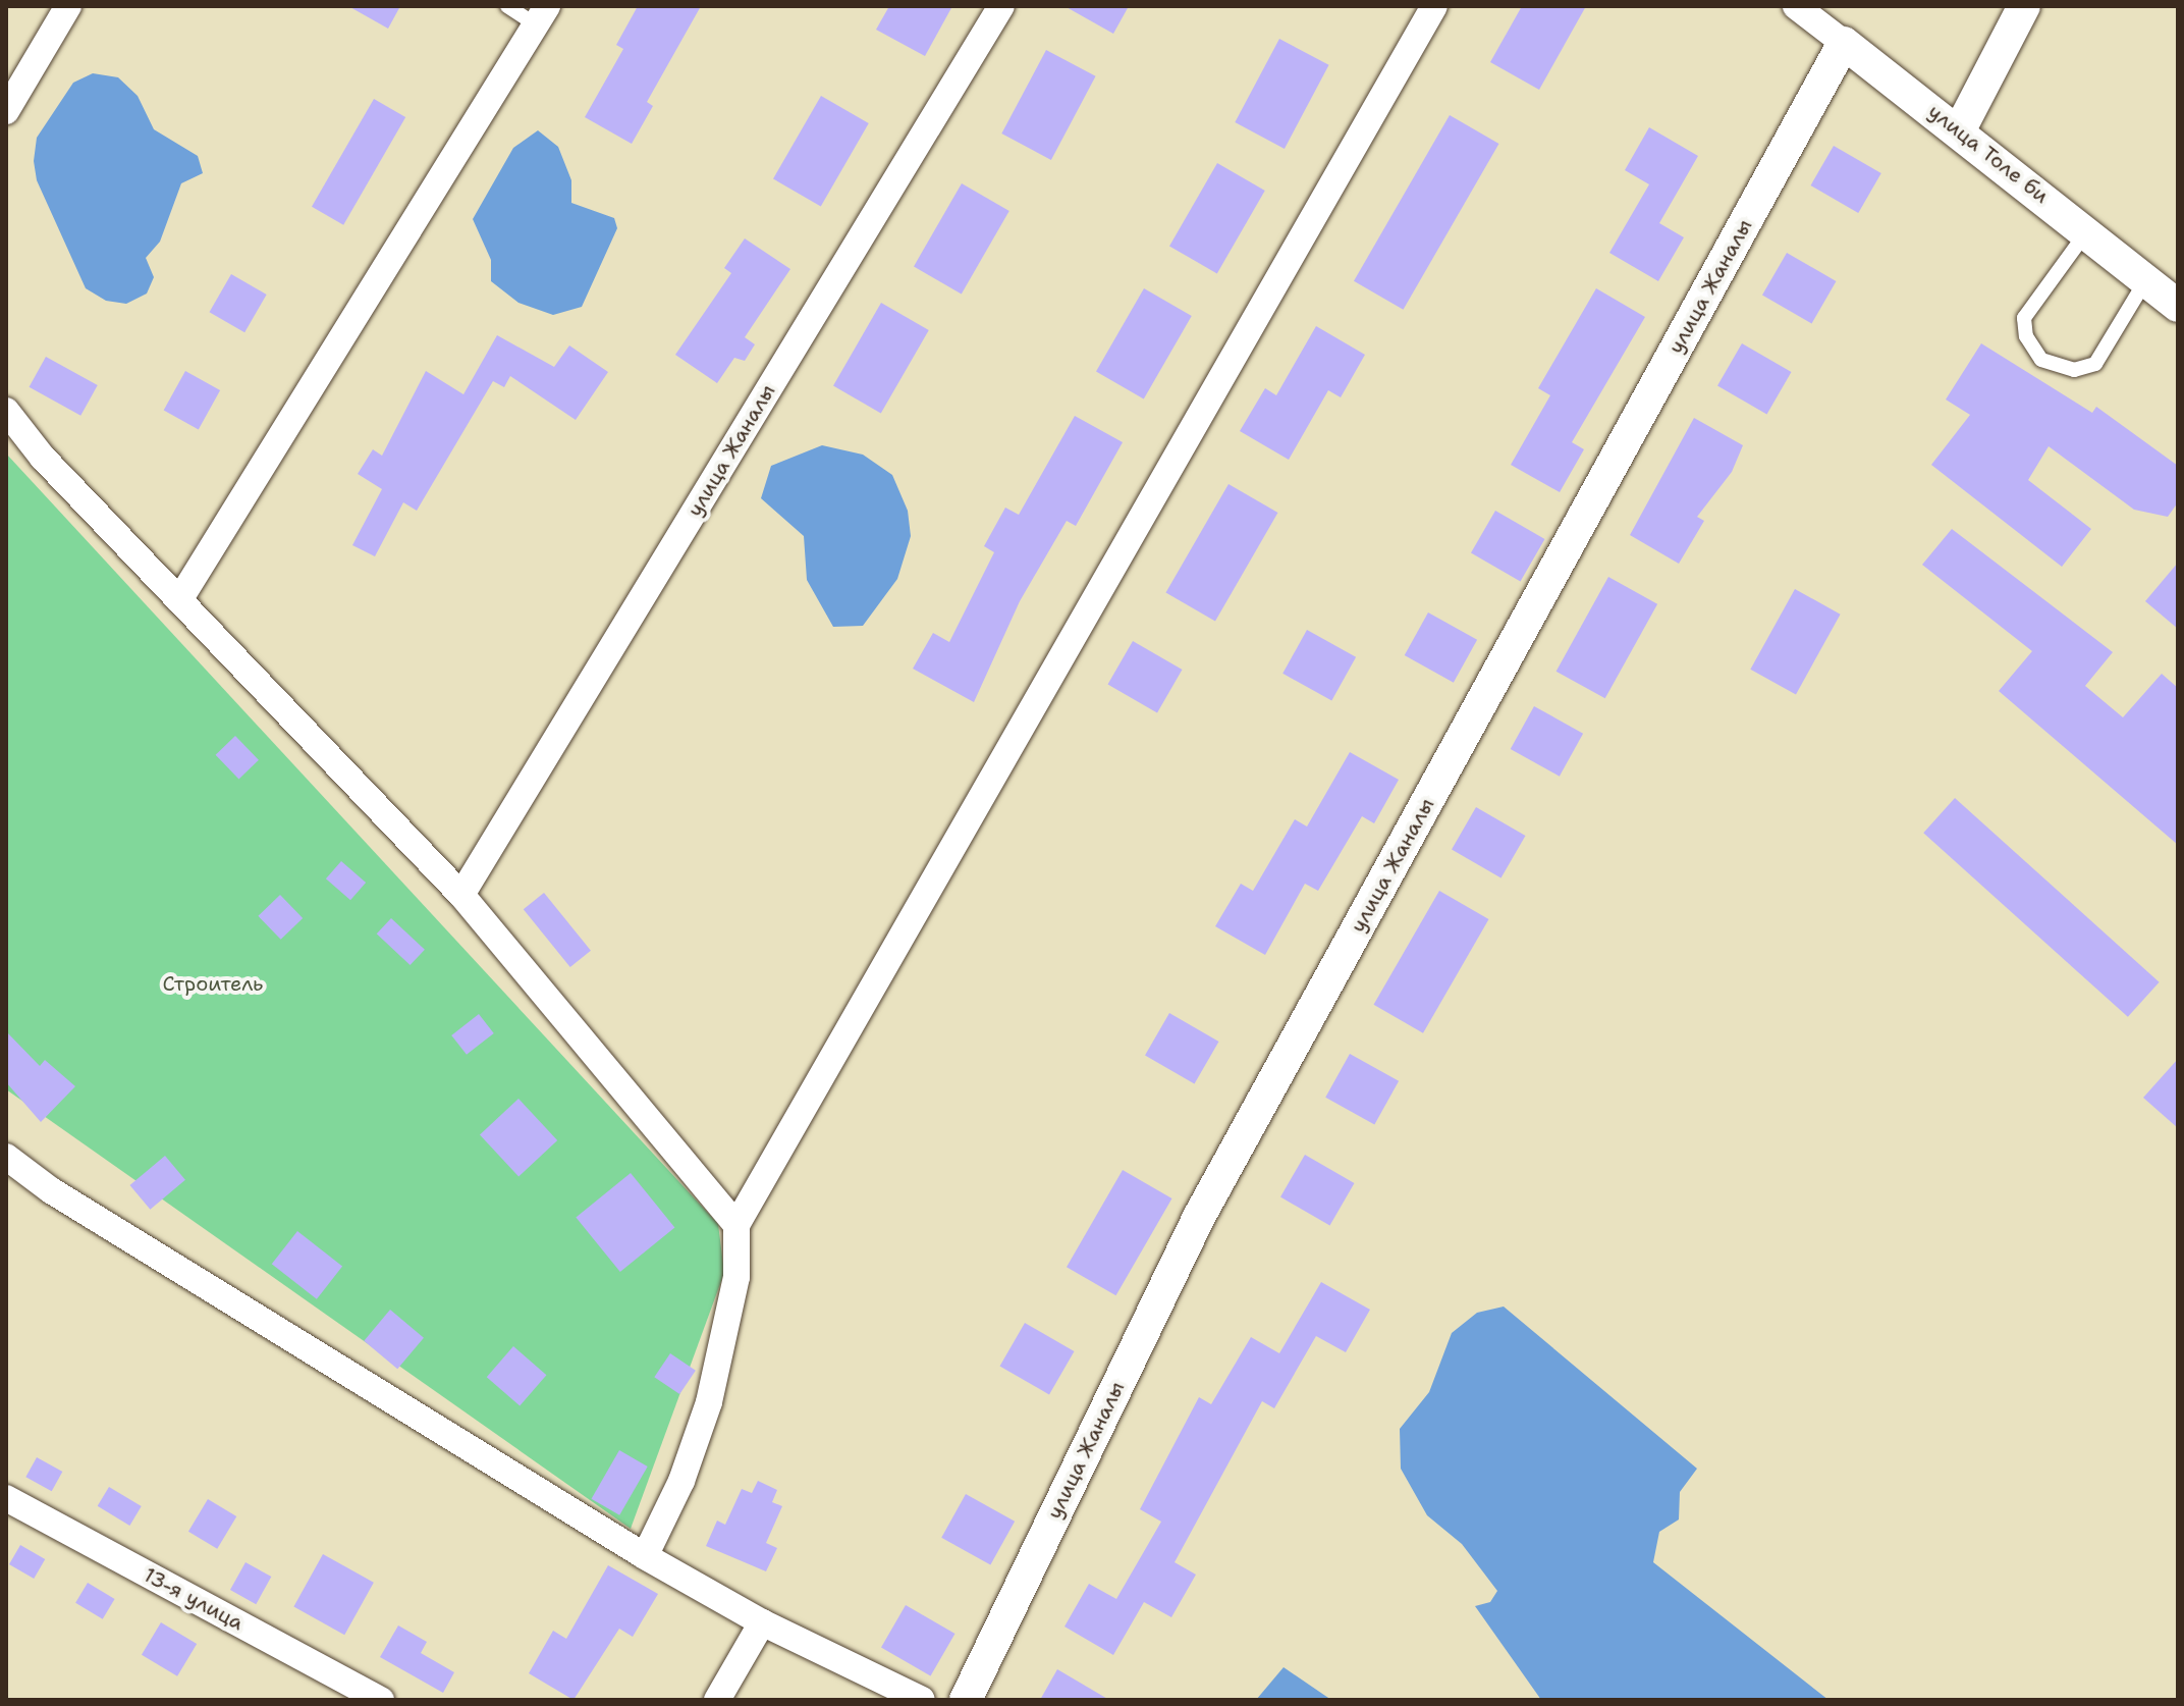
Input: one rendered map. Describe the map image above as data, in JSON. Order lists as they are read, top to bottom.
{
  "streets": {
    "street": ["улица Толе би", "улица Жаналы", "13-я улица"]
  },
  "crossings": [
    ["улица Толе би", "улица Жаналы"]
  ],
  "parks": ["Строитель"]
}
